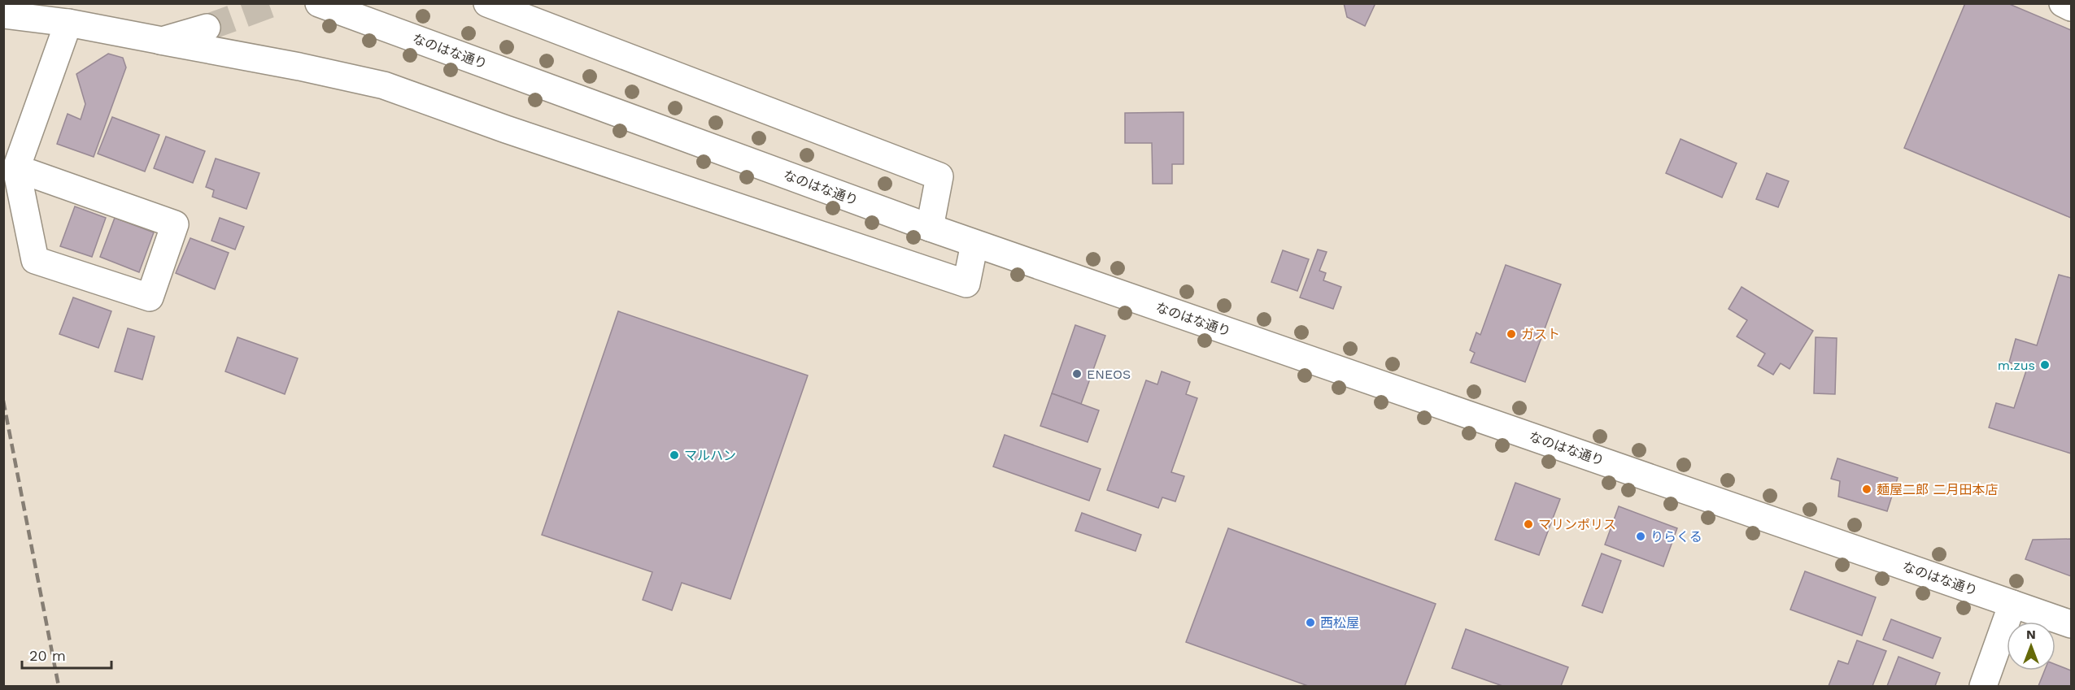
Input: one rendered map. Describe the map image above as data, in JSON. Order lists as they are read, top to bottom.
{
  "streets": {
    "street": ["なのはな通り"]
  },
  "places": [
    "ガスト",
    "m.zus",
    "ENEOS",
    "マルハン",
    "麺屋二郎 二月田本店",
    "マリンポリス",
    "りらくる",
    "西松屋"
  ],
  "scale_bar": "20 m",
  "north": "top"
}
